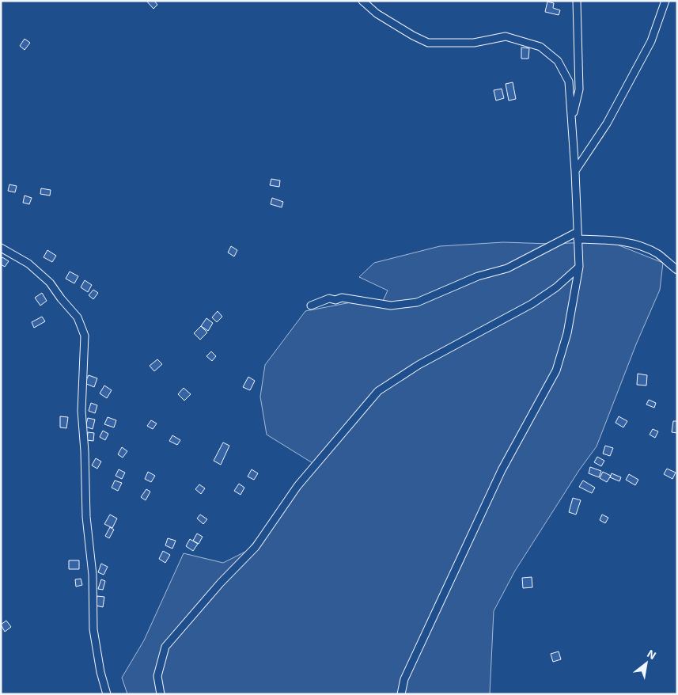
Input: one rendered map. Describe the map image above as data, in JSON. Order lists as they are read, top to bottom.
{
  "north": "top right"
}
